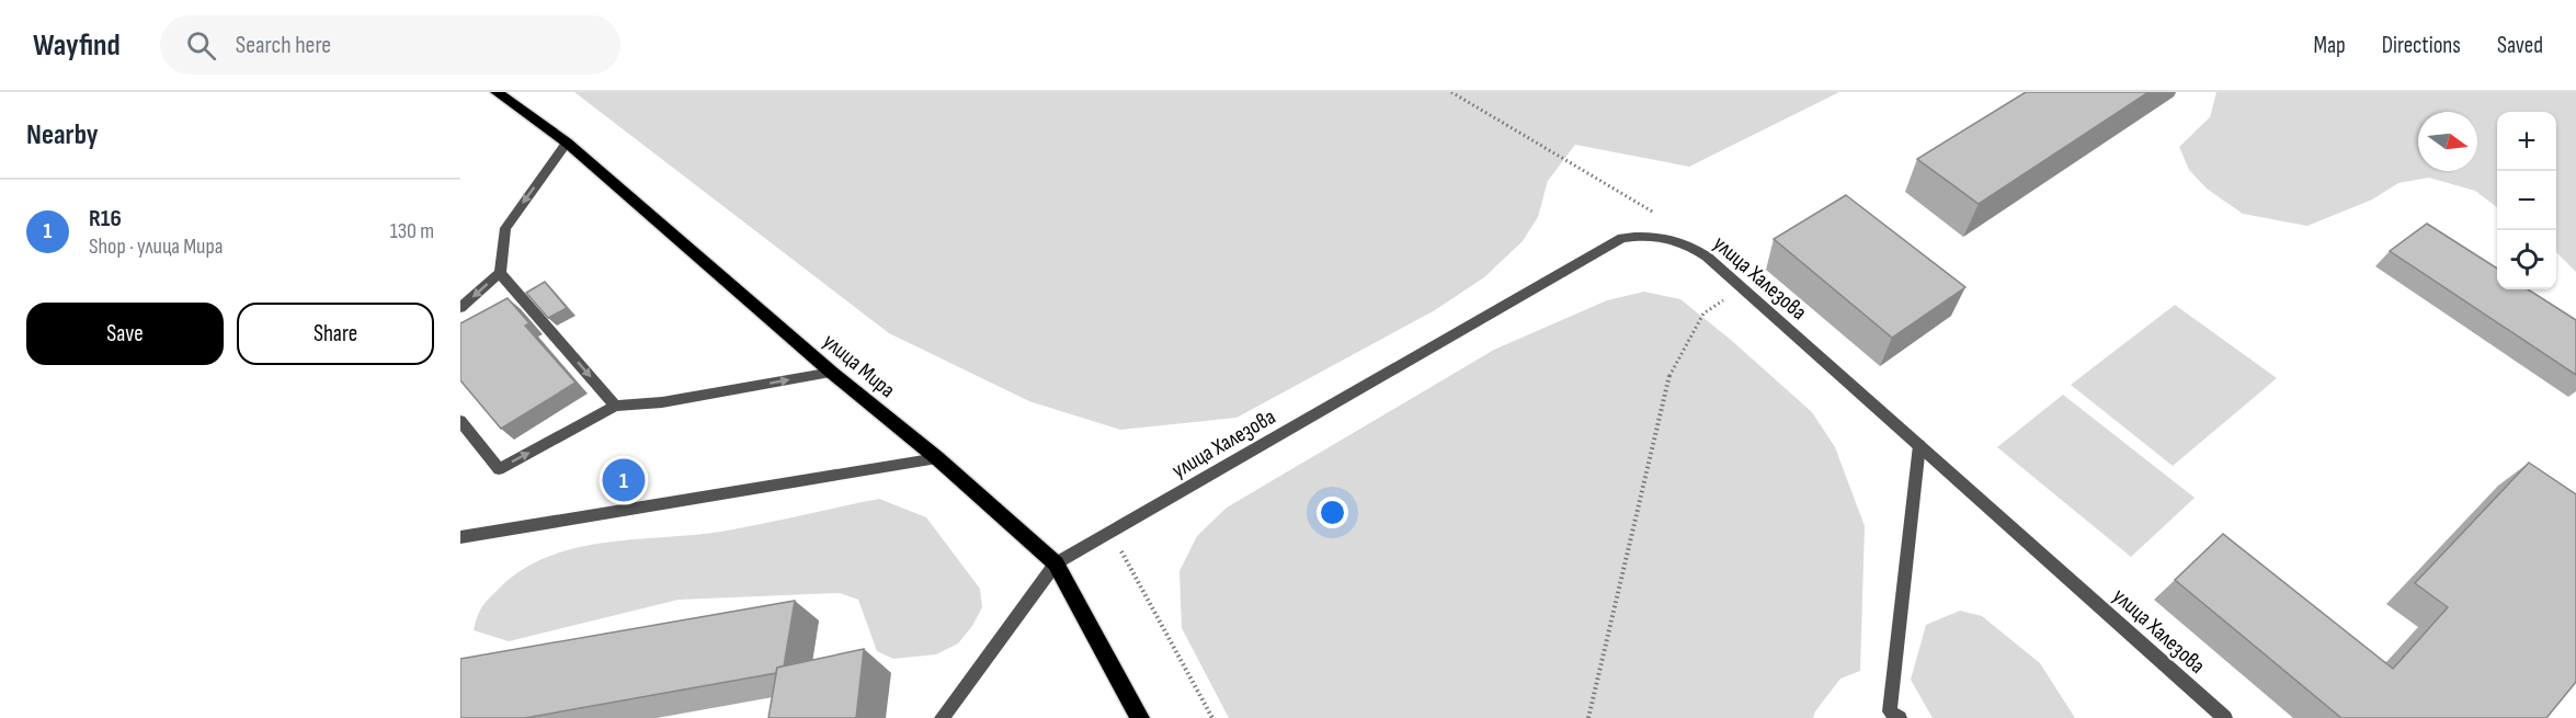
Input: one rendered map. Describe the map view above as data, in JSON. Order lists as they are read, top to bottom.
{
  "streets": {
    "main road": ["улица Мира"],
    "street": ["улица Халезова"]
  },
  "crossings": [
    ["улица Халезова", "улица Мира"]
  ],
  "north": "right",
  "page": {
    "header": "Wayfind",
    "search": "Search here",
    "nav": ["Map", "Directions", "Saved"],
    "heading": "Nearby",
    "map_buttons": ["+", "−"],
    "list": [
      {
        "mark": "1",
        "name": "R16",
        "note": "Shop · улица Мира",
        "value": "130 m"
      }
    ],
    "buttons": ["Save", "Share"],
    "pins": "1"
  }
}
